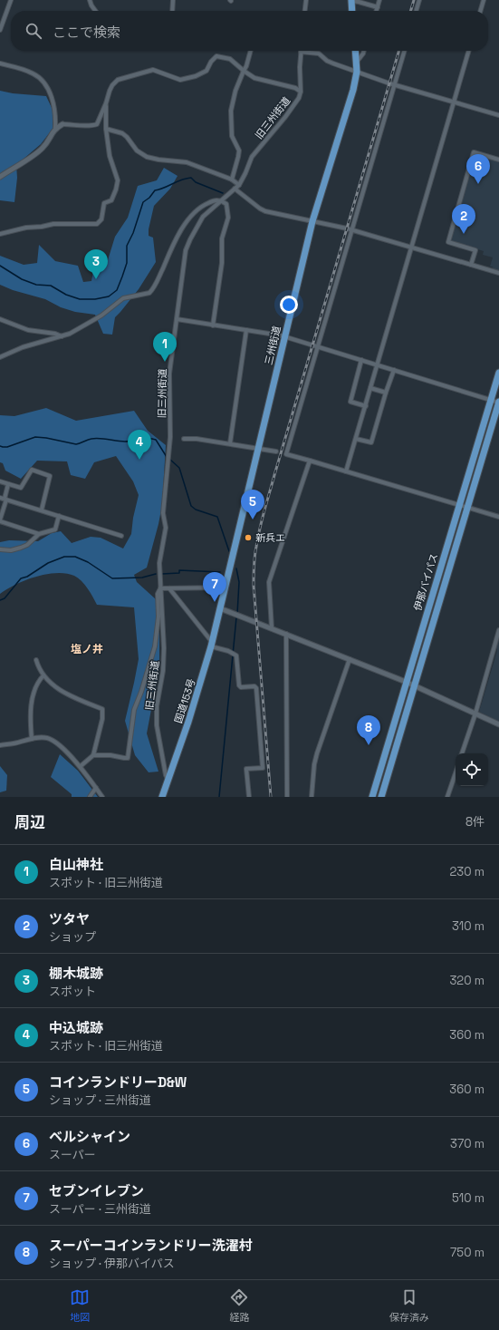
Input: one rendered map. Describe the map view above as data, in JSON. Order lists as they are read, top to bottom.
{
  "streets": {
    "highway": ["三州街道", "伊那バイパス", "国道153号"],
    "street": ["旧三州街道"]
  },
  "crossings": [
    ["旧三州街道", "国道153号"],
    ["三州街道", "国道153号"]
  ],
  "districts": ["塩ノ井"],
  "places": ["新兵エ"],
  "page": {
    "search": "ここで検索",
    "pins": [
      "6",
      "2",
      "3",
      "1",
      "4",
      "5",
      "7",
      "8"
    ],
    "heading": ["周辺", "8件"],
    "list": [
      {
        "mark": "1",
        "name": "白山神社",
        "note": "スポット · 旧三州街道",
        "value": "230 m"
      },
      {
        "mark": "2",
        "name": "ツタヤ",
        "note": "ショップ",
        "value": "310 m"
      },
      {
        "mark": "3",
        "name": "棚木城跡",
        "note": "スポット",
        "value": "320 m"
      },
      {
        "mark": "4",
        "name": "中込城跡",
        "note": "スポット · 旧三州街道",
        "value": "360 m"
      },
      {
        "mark": "5",
        "name": "コインランドリーD&W",
        "note": "ショップ · 三州街道",
        "value": "360 m"
      },
      {
        "mark": "6",
        "name": "ベルシャイン",
        "note": "スーパー",
        "value": "370 m"
      },
      {
        "mark": "7",
        "name": "セブンイレブン",
        "note": "スーパー · 三州街道",
        "value": "510 m"
      },
      {
        "mark": "8",
        "name": "スーパーコインランドリー洗濯村",
        "note": "ショップ · 伊那バイパス",
        "value": "750 m"
      }
    ],
    "nav": ["地図", "経路", "保存済み"]
  }
}
